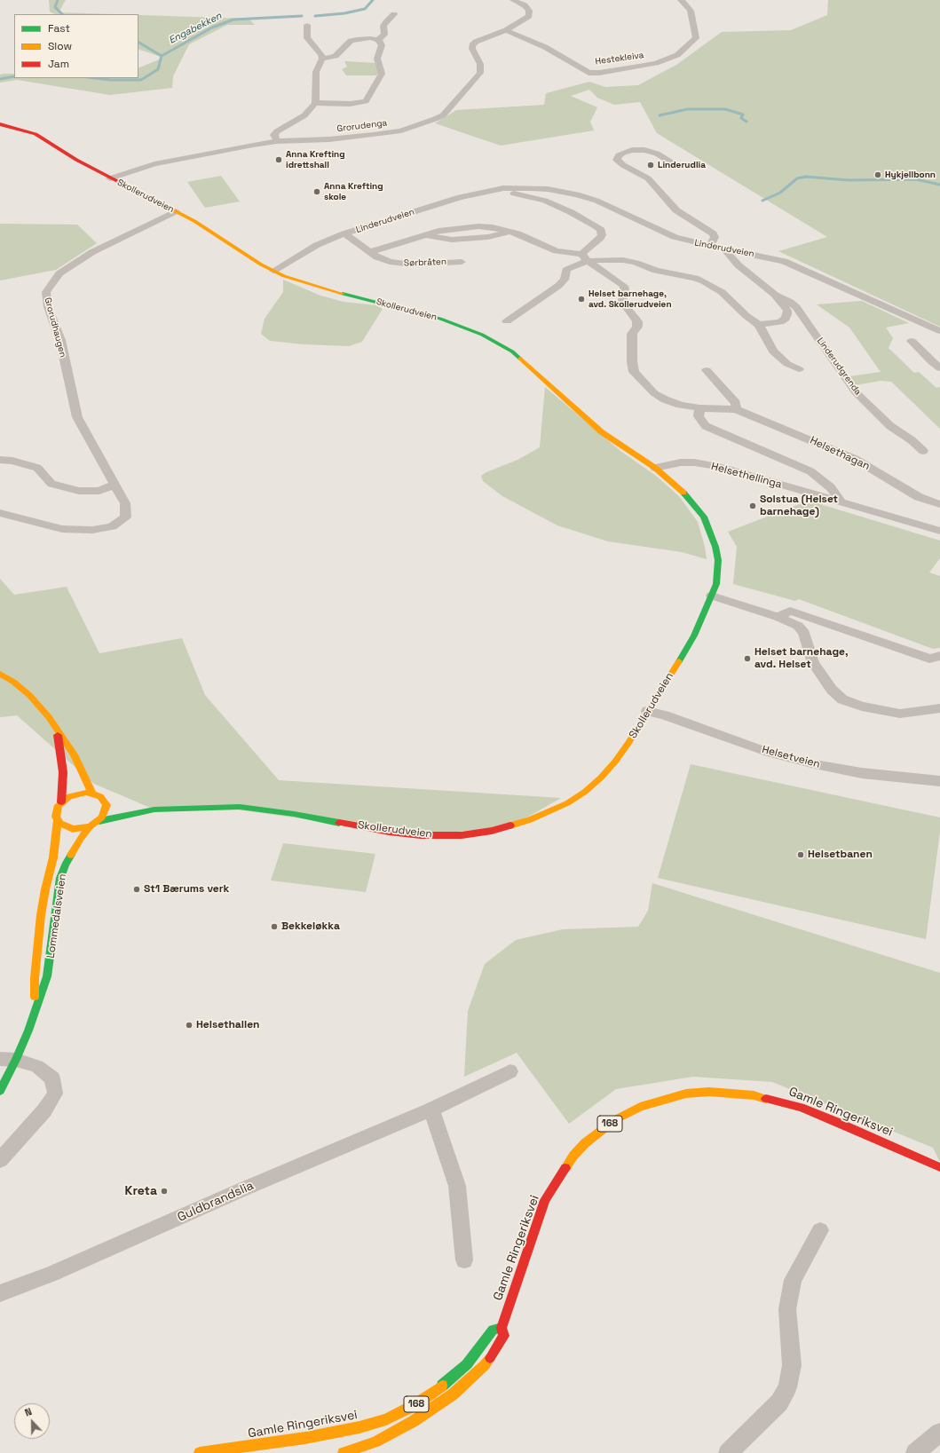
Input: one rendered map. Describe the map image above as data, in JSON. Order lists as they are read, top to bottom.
{
  "streets": {
    "street": [
      "Hestekleiva",
      "Grorudenga",
      "Skollerudveien",
      "Linderudveien",
      "Sørbråten",
      "Grorudhaugen",
      "Linderudgrenda",
      "Helsethagan",
      "Helsethellinga",
      "Helsetveien",
      "Lommedalsveien",
      "Gamle Ringeriksvei",
      "168",
      "Guldbrandslia"
    ]
  },
  "crossings": [
    ["Hestekleiva", "Grorudenga"],
    ["Grorudenga", "Skollerudveien"],
    ["Skollerudveien", "Linderudveien"],
    ["Skollerudveien", "Grorudhaugen"],
    ["Skollerudveien", "Helsethellinga"],
    ["Skollerudveien", "Helsetveien"],
    ["Skollerudveien", "Lommedalsveien"],
    ["Linderudveien", "Sørbråten"],
    ["Linderudveien", "Linderudgrenda"]
  ],
  "water": ["Engabekken"],
  "places": [
    "Anna Krefting idrettshall",
    "Linderudlia",
    "Hykjellbonn",
    "Anna Krefting skole",
    "Helset barnehage, avd. Skollerudveien",
    "Solstua (Helset barnehage)",
    "Helset barnehage, avd. Helset",
    "Helsetbanen",
    "St1 Bærums verk",
    "Bekkeløkka",
    "Helsethallen",
    "Kreta"
  ],
  "legend": ["Fast", "Slow", "Jam"],
  "north": "top"
}
